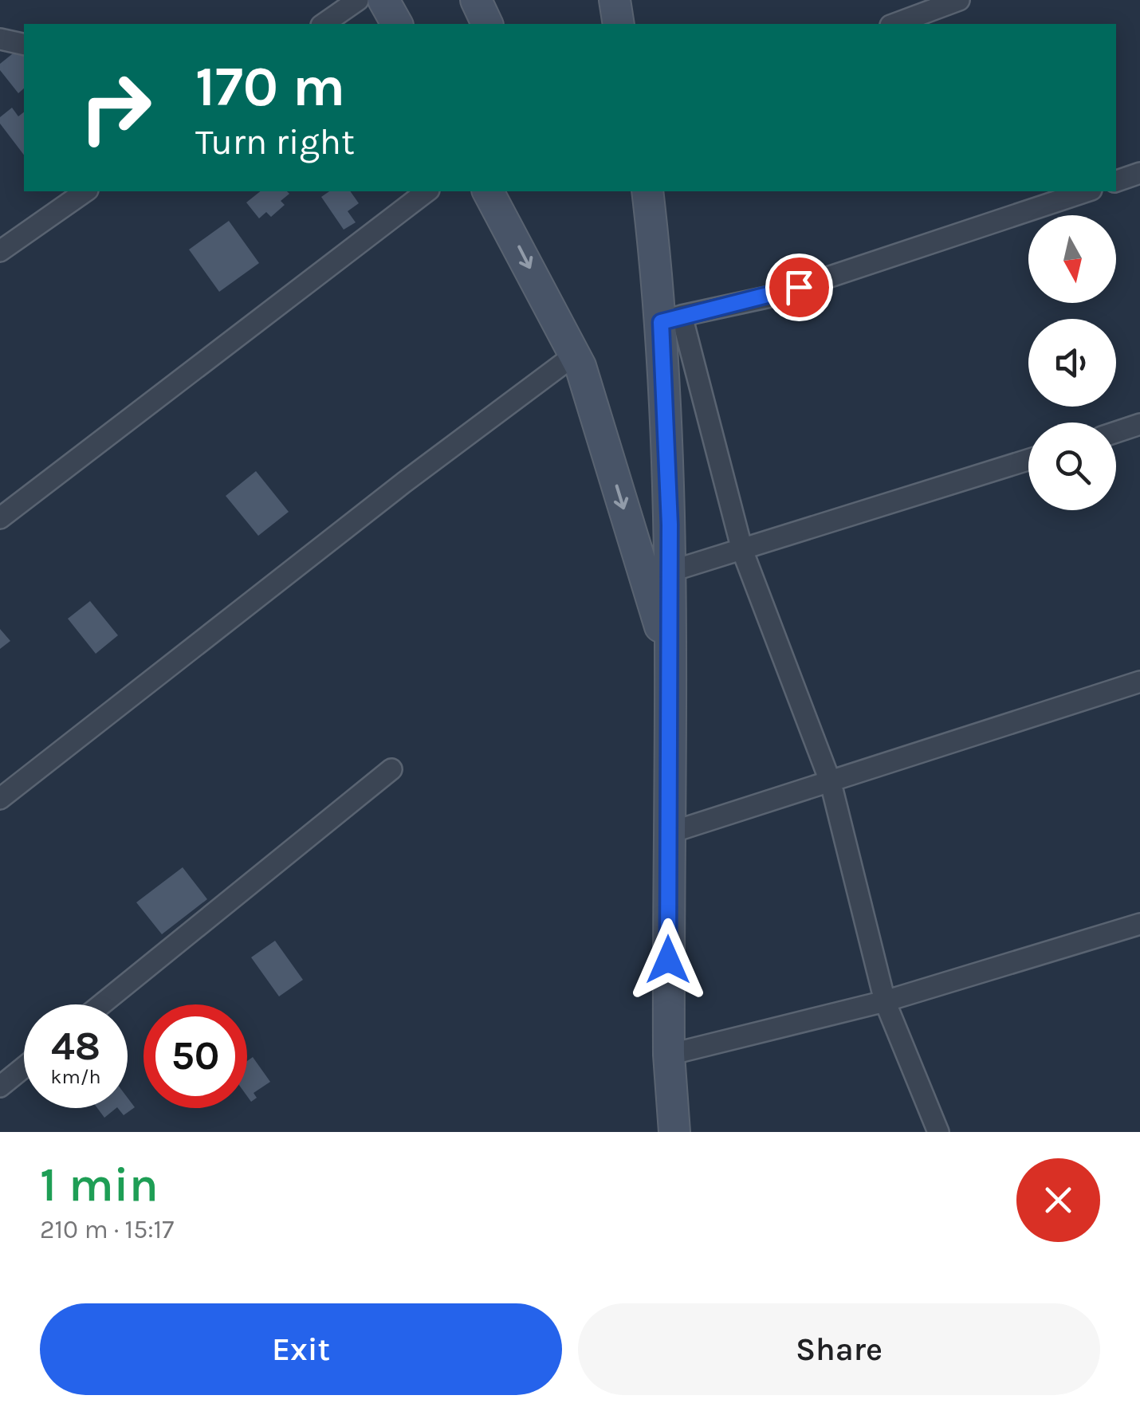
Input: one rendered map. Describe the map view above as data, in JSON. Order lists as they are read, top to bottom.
{
  "north": "bottom",
  "page": {
    "turn": ["170 m", "Turn right"],
    "speed": "48 km/h",
    "limit": "50",
    "heading": ["1 min", "210 m · 15:17"],
    "buttons": ["Exit", "Share"]
  }
}
